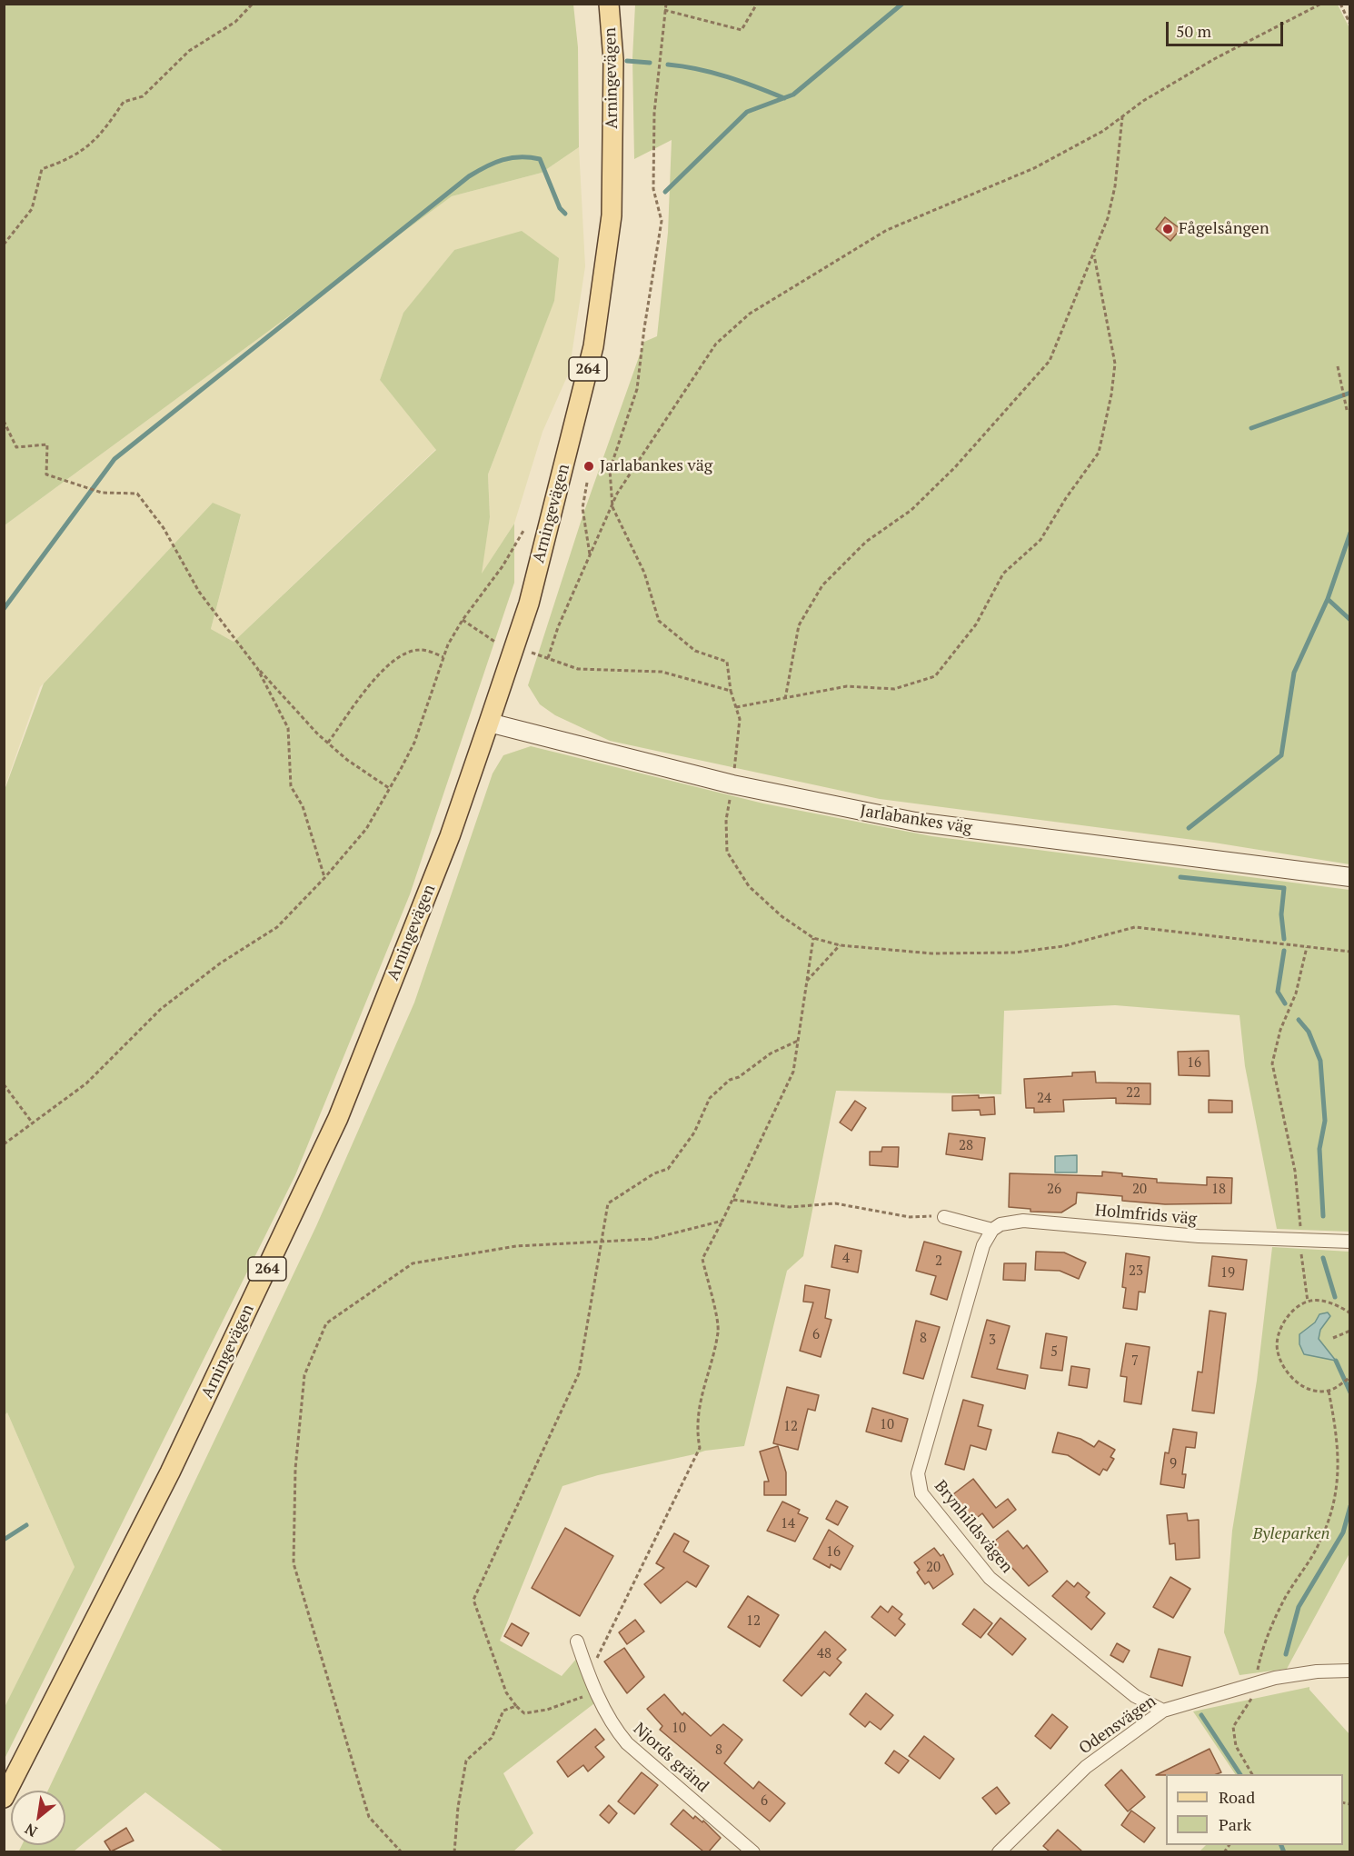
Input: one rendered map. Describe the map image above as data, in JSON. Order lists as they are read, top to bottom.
{
  "streets": {
    "main road": ["Arningevägen", "264", "Jarlabankes väg"],
    "street": [
      "Holmfrids väg",
      "Brynhildsvägen",
      "Odensvägen",
      "Njords gränd"
    ]
  },
  "crossings": [
    ["Arningevägen", "Jarlabankes väg"],
    ["Holmfrids väg", "Brynhildsvägen"],
    ["Brynhildsvägen", "Odensvägen"]
  ],
  "parks": ["Byleparken"],
  "places": ["Fågelsången", "Jarlabankes väg"],
  "house_numbers": [
    "16",
    "22",
    "24",
    "28",
    "26",
    "20",
    "18",
    "4",
    "2",
    "23",
    "19",
    "6",
    "8",
    "3",
    "5",
    "7",
    "10",
    "12",
    "9",
    "14",
    "16",
    "20",
    "12",
    "48",
    "10",
    "8",
    "6"
  ],
  "legend": ["Road", "Park"],
  "scale_bar": "50 m",
  "north": "bottom left"
}
